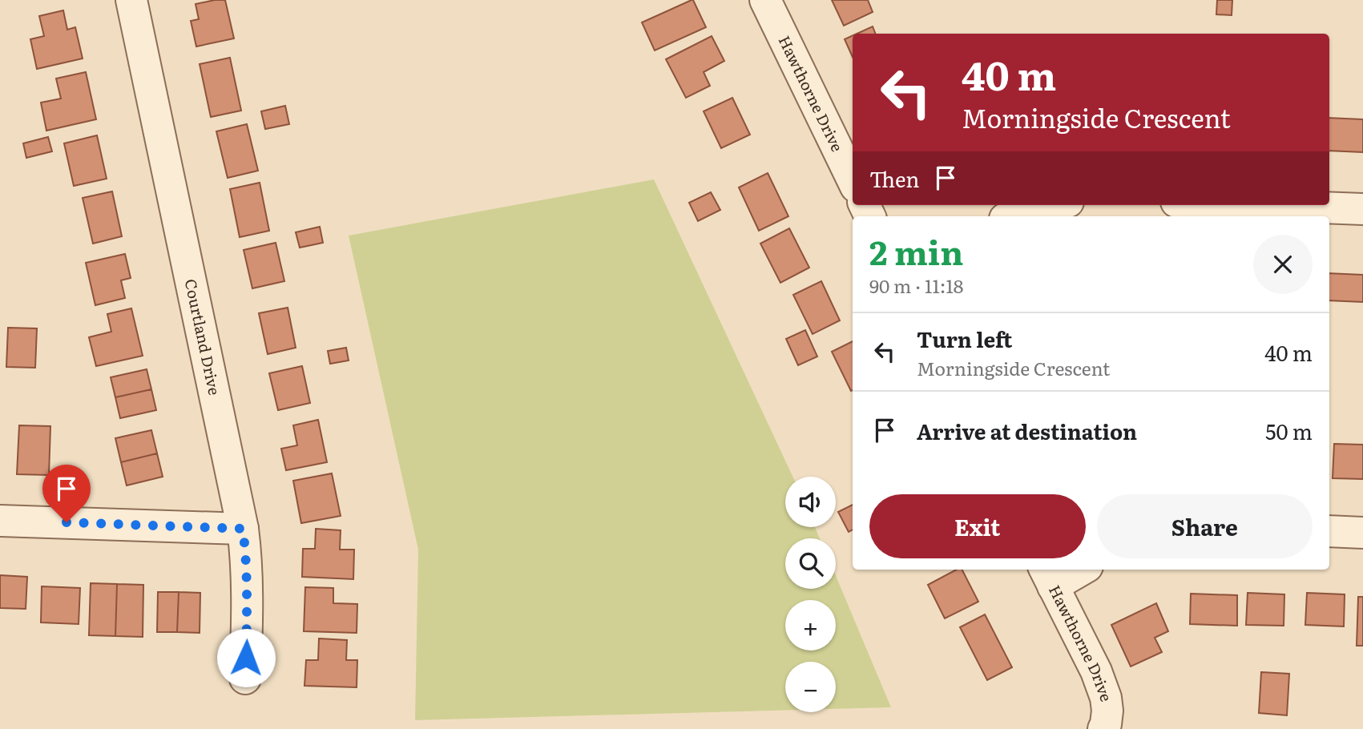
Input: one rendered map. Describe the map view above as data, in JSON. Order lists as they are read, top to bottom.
{
  "streets": {
    "street": ["Hawthorne Drive", "Courtland Drive"]
  },
  "page": {
    "turn": ["40 m", "Morningside Crescent"],
    "then": "Then",
    "heading": ["2 min", "90 m · 11:18"],
    "list": [
      {
        "name": "Turn left",
        "note": "Morningside Crescent",
        "value": "40 m"
      },
      {
        "name": "Arrive at destination",
        "value": "50 m"
      }
    ],
    "map_buttons": ["+", "−"],
    "buttons": ["Exit", "Share"]
  }
}
